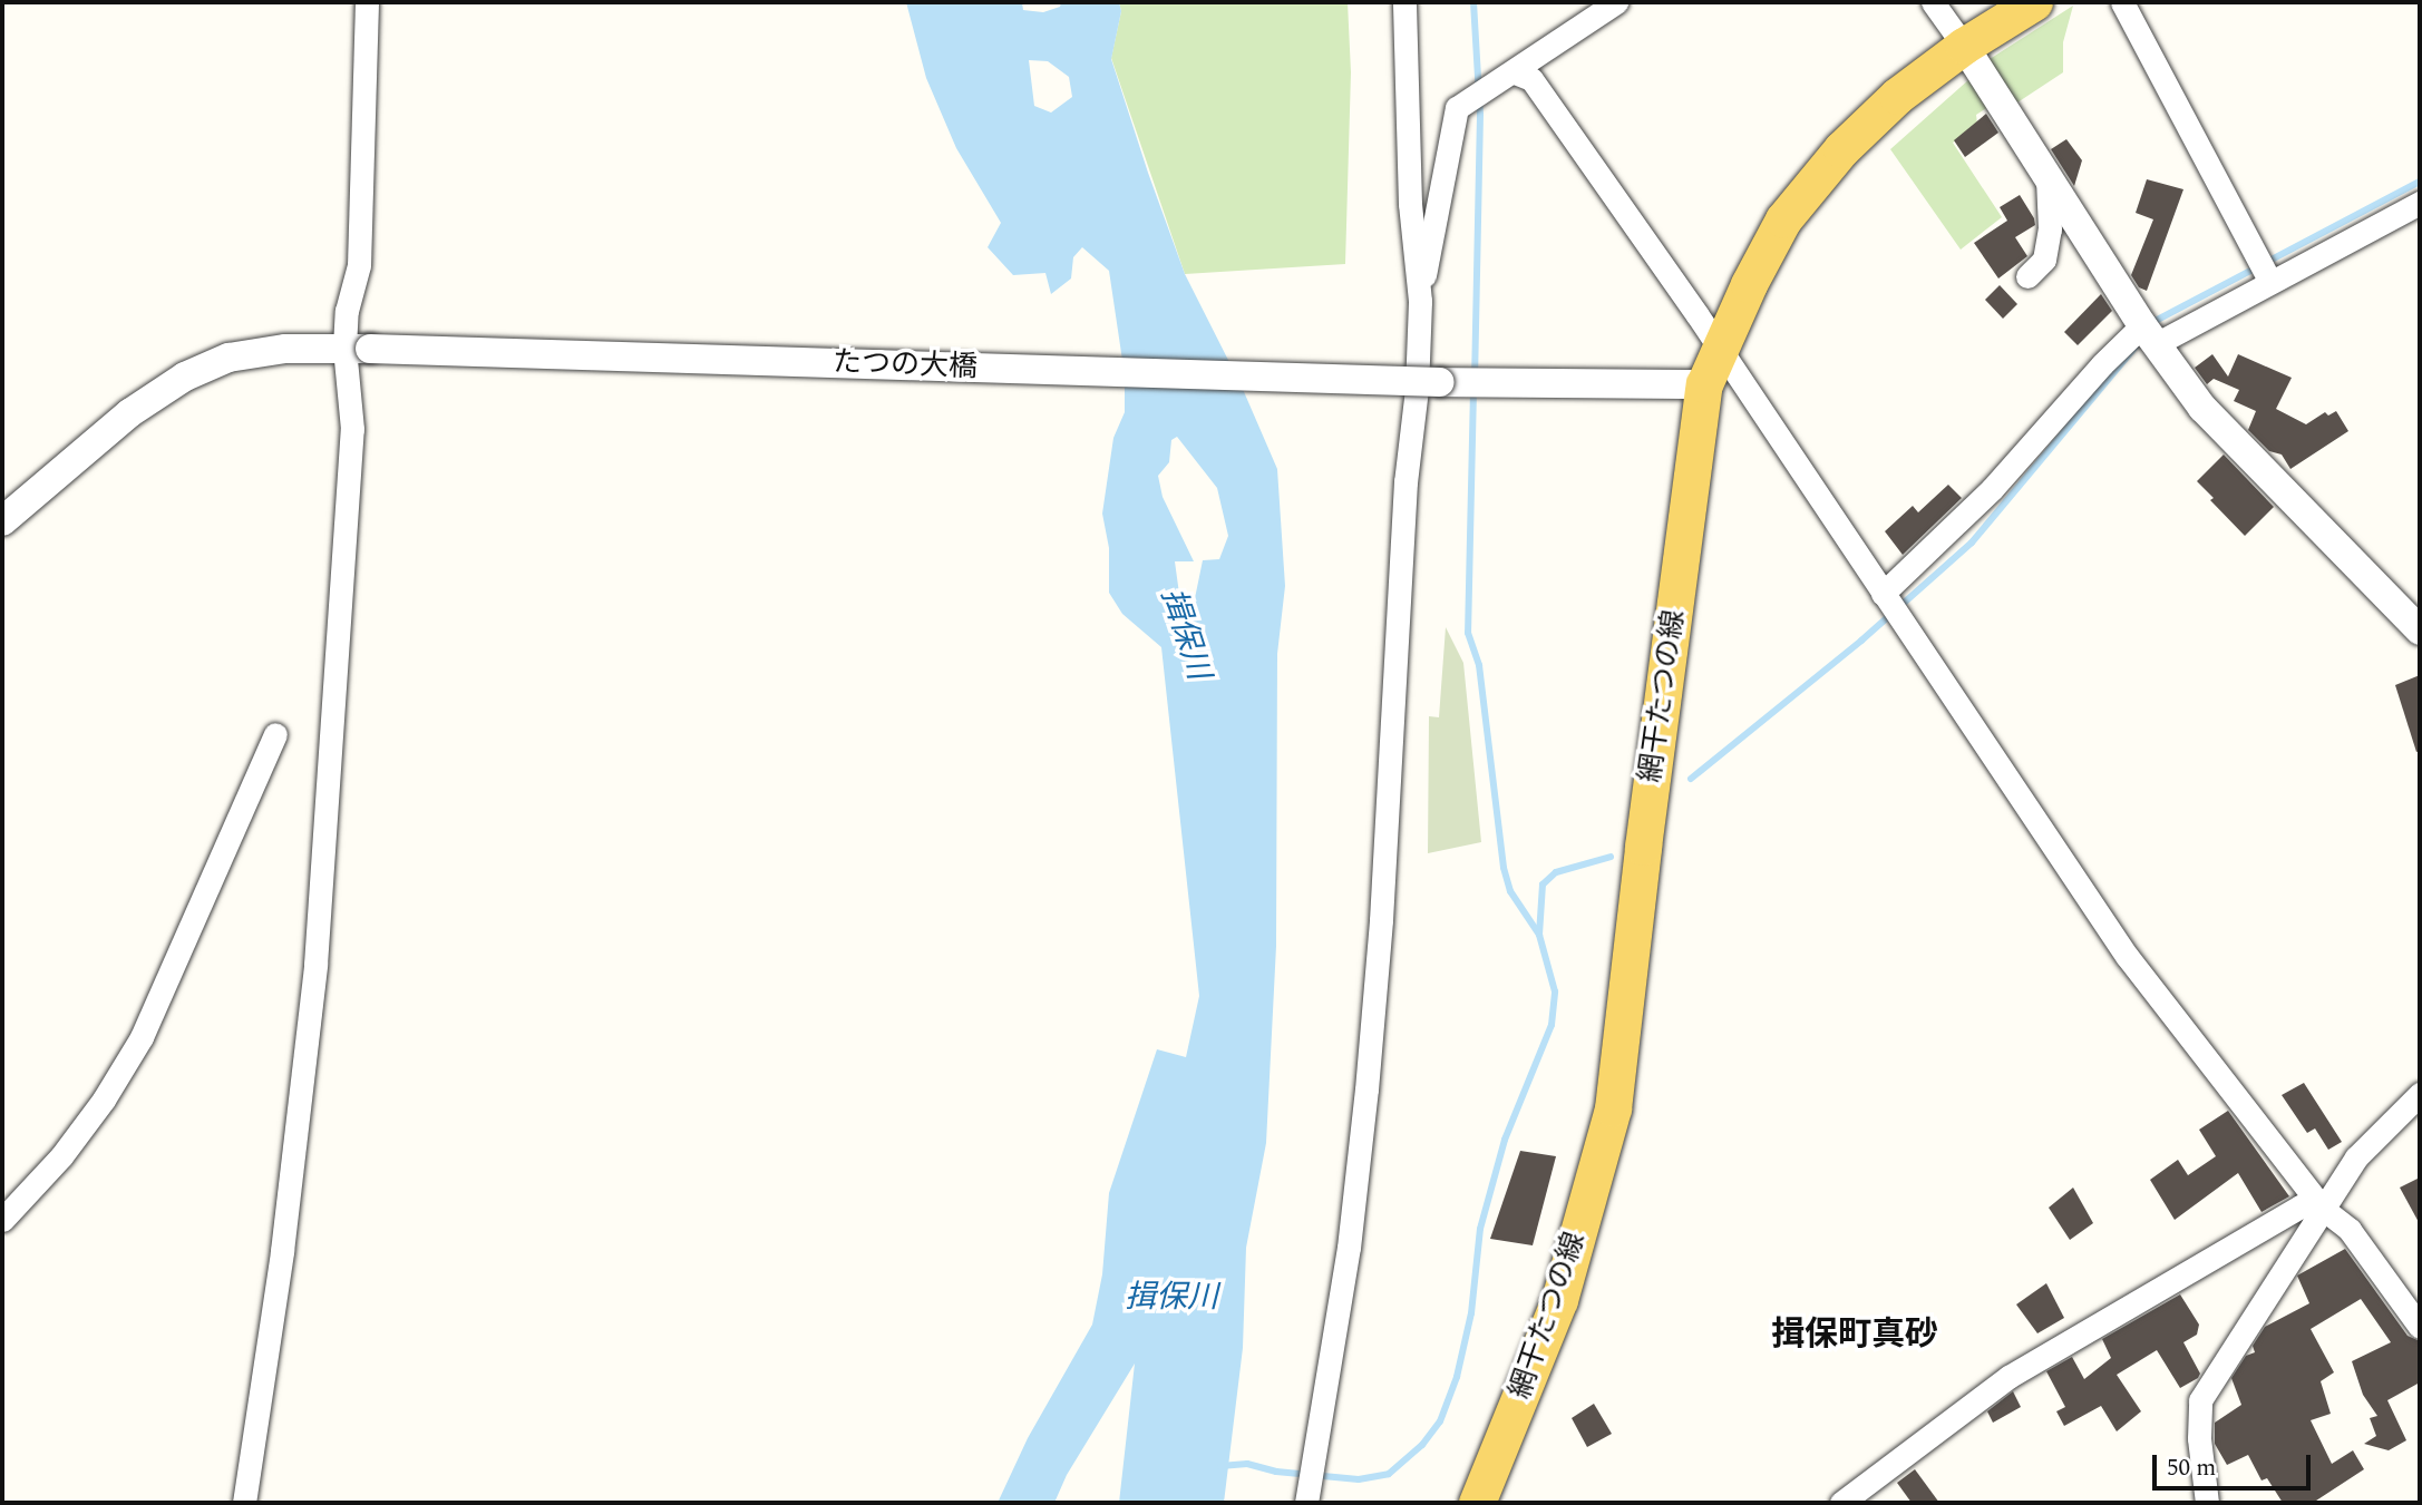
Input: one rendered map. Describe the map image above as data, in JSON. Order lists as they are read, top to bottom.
{
  "streets": {
    "main road": ["網干たつの線"],
    "street": ["たつの大橋"]
  },
  "crossings": [
    ["たつの大橋", "網干たつの線"]
  ],
  "districts": ["揖保町真砂"],
  "water": ["揖保川"],
  "scale_bar": "50 m"
}
